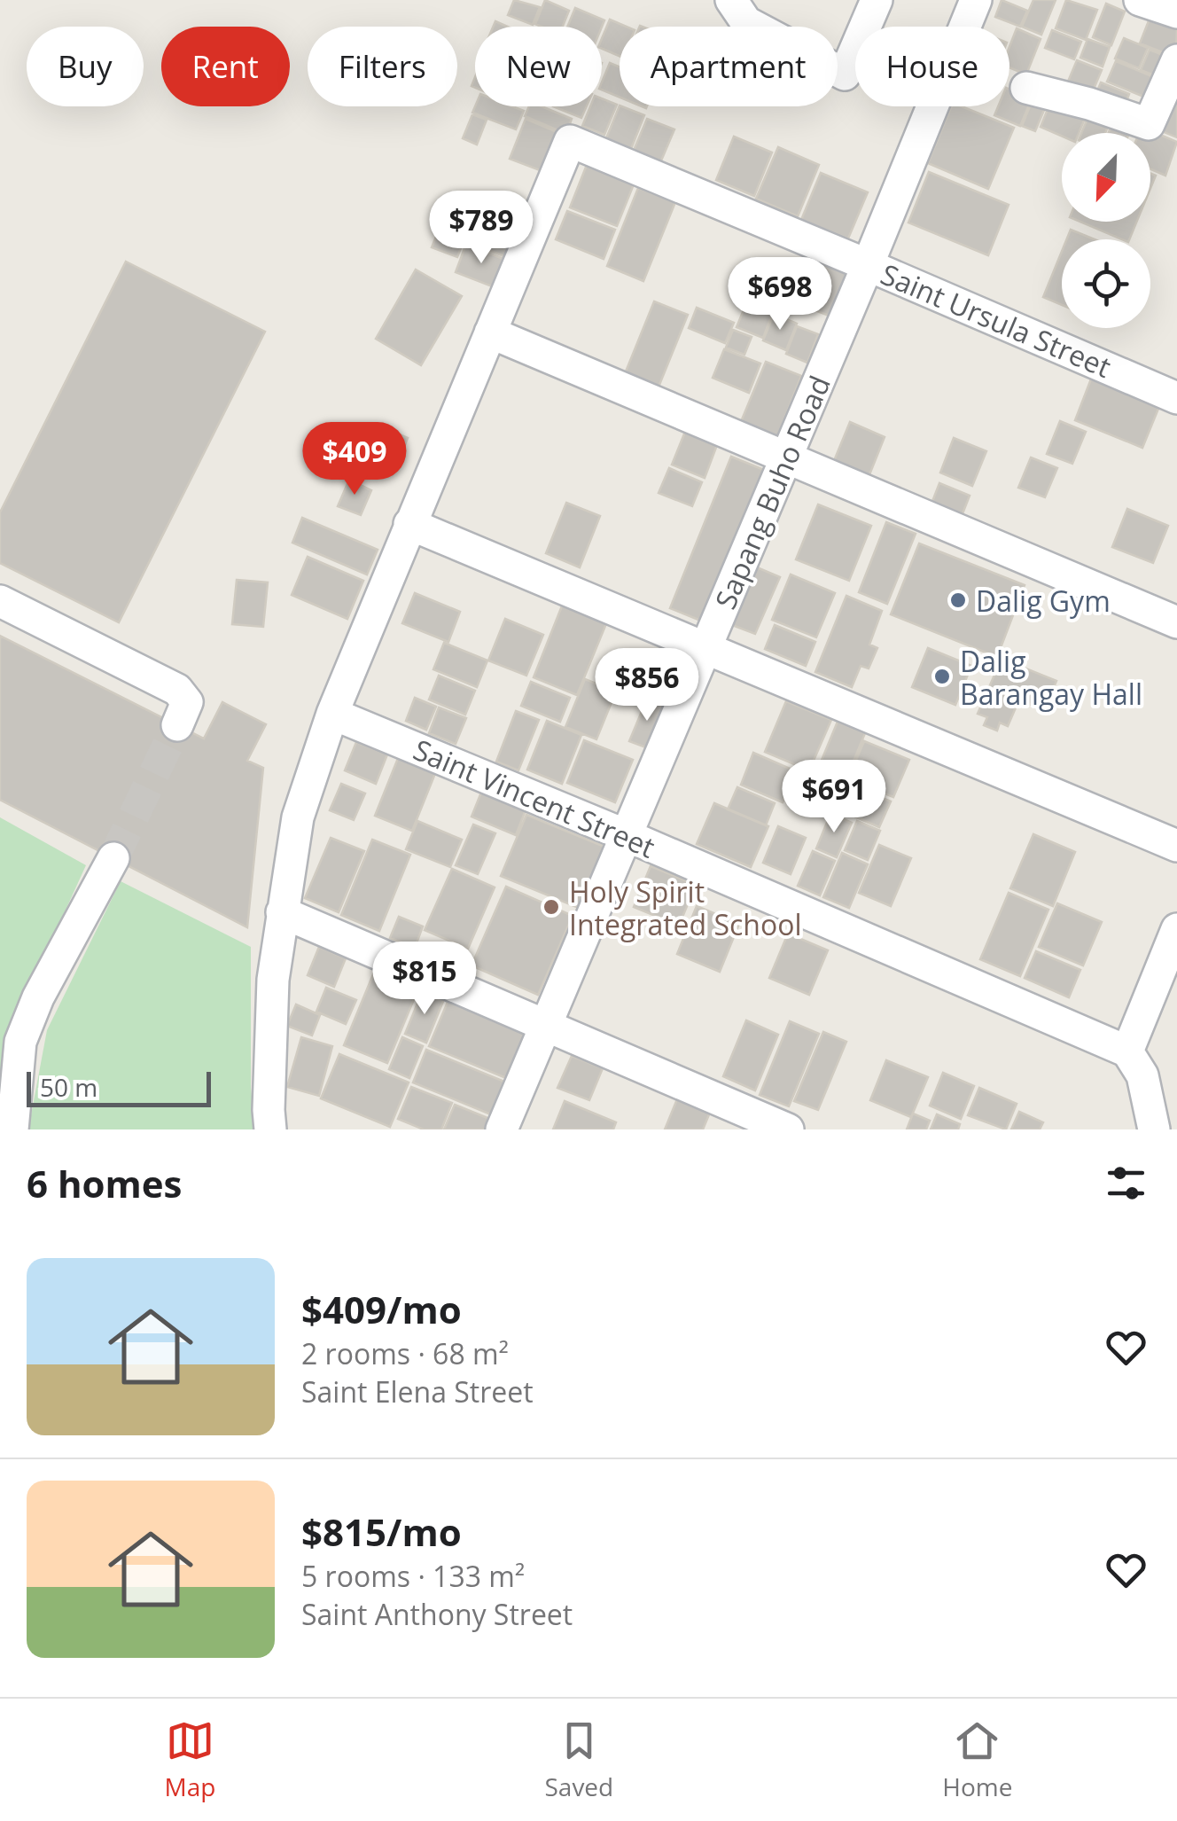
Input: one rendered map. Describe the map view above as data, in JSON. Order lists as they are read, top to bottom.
{
  "streets": {
    "street": ["Saint Ursula Street", "Sapang Buho Road", "Saint Vincent Street"]
  },
  "crossings": [
    ["Saint Ursula Street", "Sapang Buho Road"],
    ["Sapang Buho Road", "Saint Vincent Street"]
  ],
  "places": ["Dalig Gym", "Dalig Barangay Hall", "Holy Spirit Integrated School"],
  "scale_bar": "50 m",
  "north": "bottom left",
  "page": {
    "chip": [
      "Buy",
      "Rent",
      "Filters",
      "New",
      "Apartment",
      "House"
    ],
    "price": [
      "$789",
      "$698",
      "$409",
      "$856",
      "$691",
      "$815"
    ],
    "scale": "50 m",
    "heading": "6 homes",
    "list": [
      {
        "name": "$409/mo",
        "note": "2 rooms · 68 m² · Saint Elena Street"
      },
      {
        "name": "$815/mo",
        "note": "5 rooms · 133 m² · Saint Anthony Street"
      }
    ],
    "tabs": ["Map", "Saved", "Home"]
  }
}
